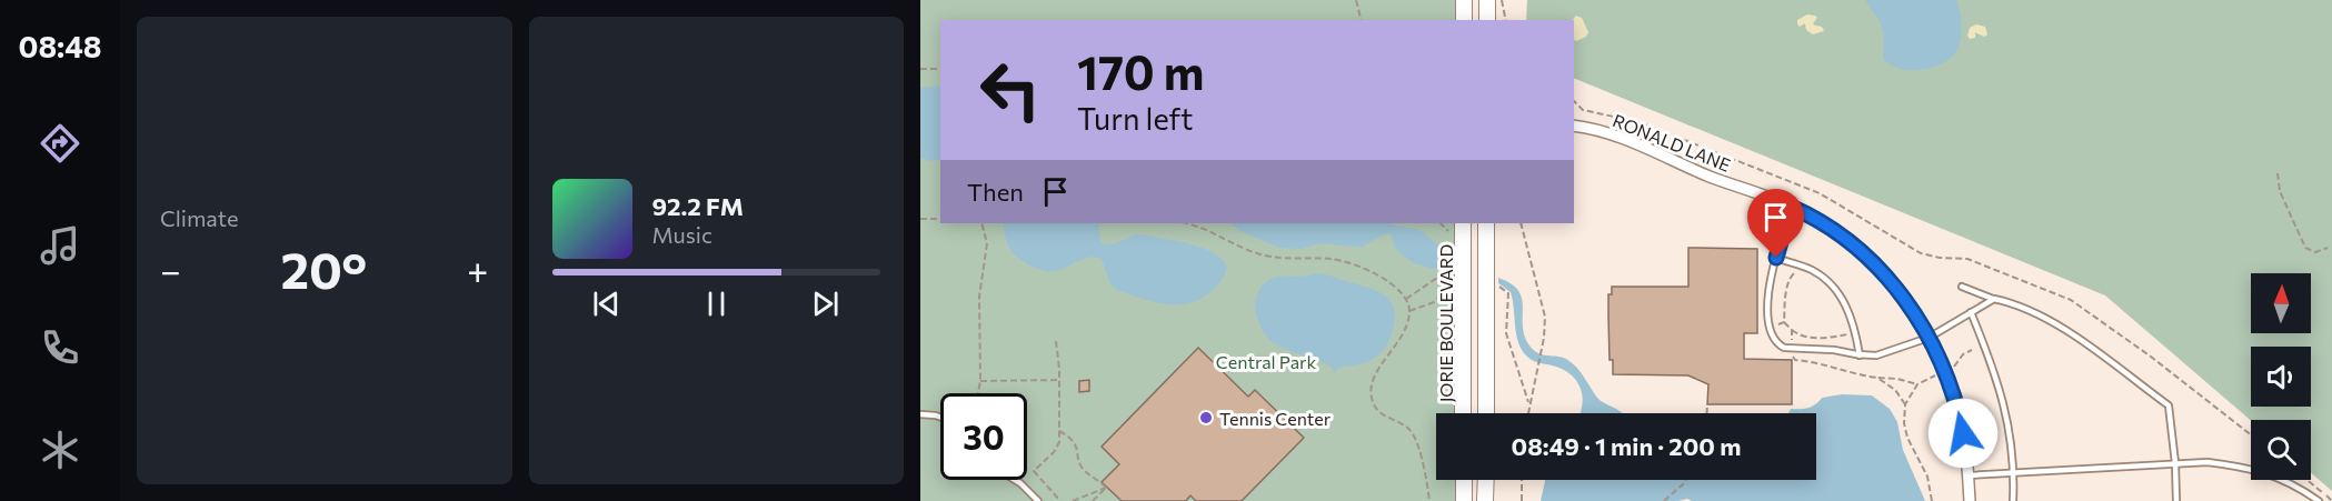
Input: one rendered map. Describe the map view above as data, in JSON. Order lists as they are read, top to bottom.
{
  "streets": {
    "main road": ["JORIE BOULEVARD"],
    "street": ["RONALD LANE"]
  },
  "parks": ["Central Park"],
  "places": ["Tennis Center"],
  "north": "top",
  "page": {
    "tabs": "08:48",
    "tile": "Climate",
    "turn": ["170 m", "Turn left"],
    "then": "Then",
    "song": ["92.2 FM", "Music"],
    "heat": ["−", "20°", "+"],
    "limit": "30",
    "trip": "08:49 · 1 min · 200 m"
  }
}
